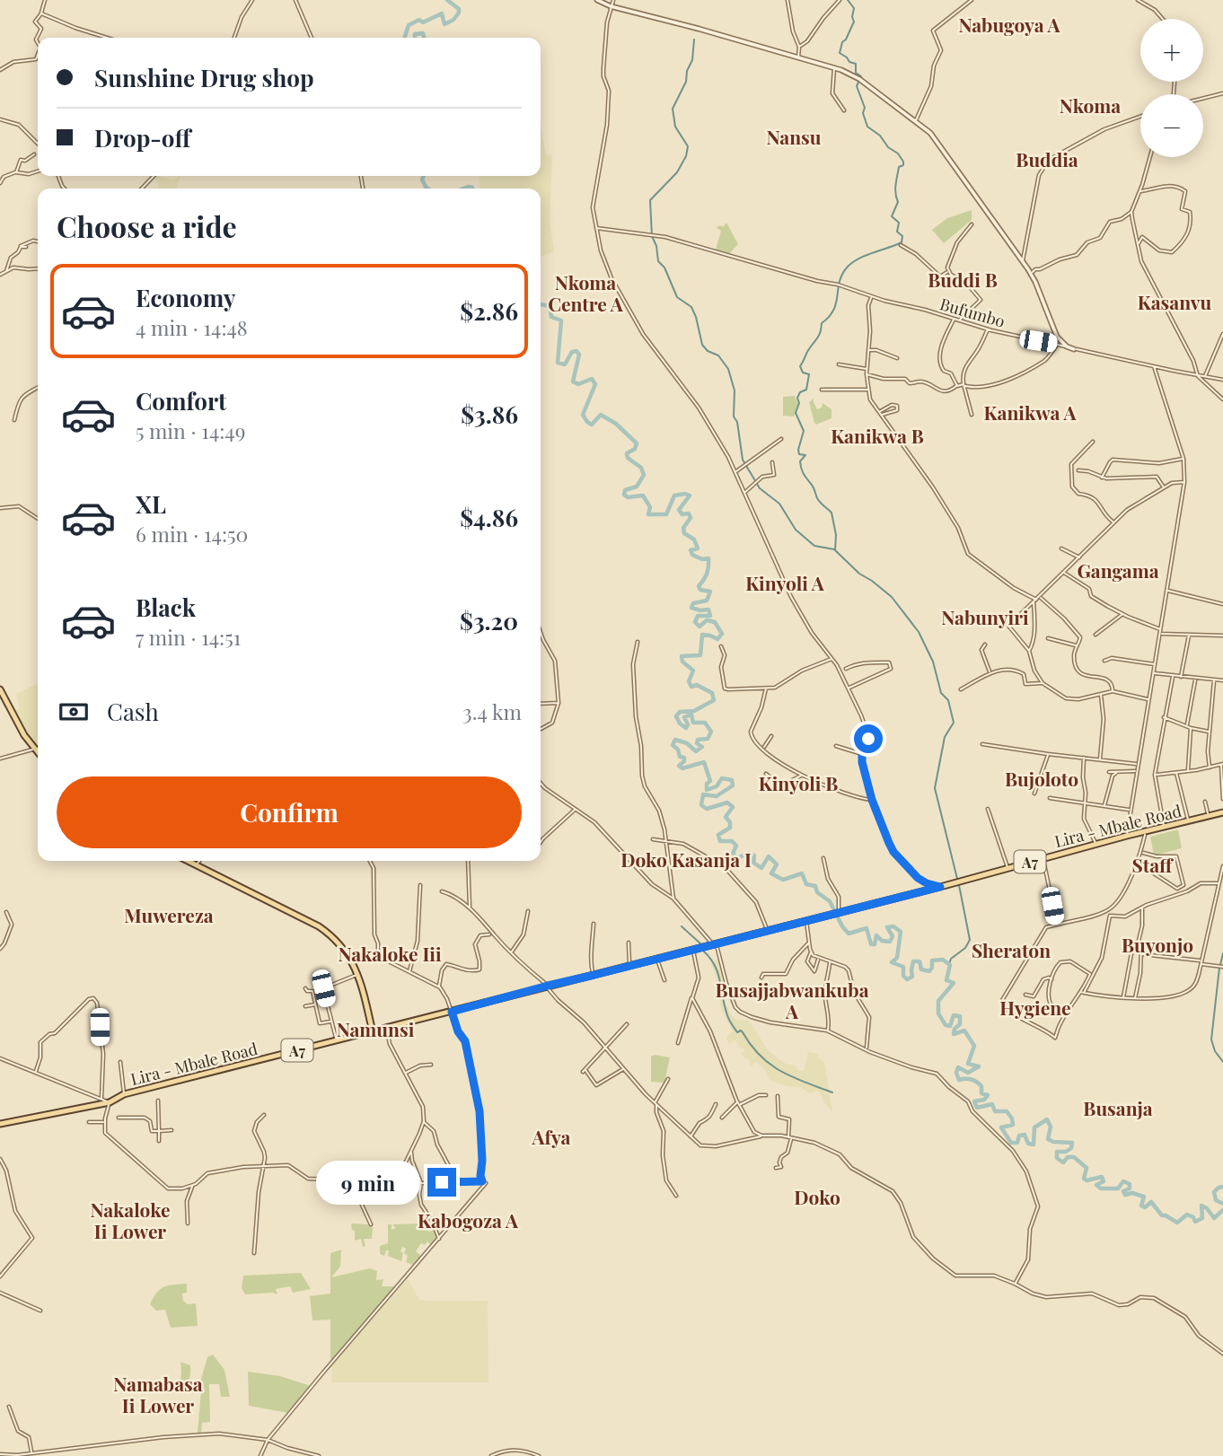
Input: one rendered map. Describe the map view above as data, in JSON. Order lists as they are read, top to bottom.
{
  "streets": {
    "main road": ["Lira - Mbale Road", "A7"],
    "street": ["Bufumbo"]
  },
  "districts": [
    "Nabugoya A",
    "Nkoma",
    "Nansu",
    "Buddia",
    "Buddi B",
    "Nkoma Centre A",
    "Kasanvu",
    "Kanikwa A",
    "Kanikwa B",
    "Gangama",
    "Kinyoli A",
    "Nabunyiri",
    "Bujoloto",
    "Kinyoli B",
    "Doko Kasanja I",
    "Staff",
    "Muwereza",
    "Buyonjo",
    "Sheraton",
    "Nakaloke Iii",
    "Busajjabwankuba A",
    "Hygiene",
    "Namunsi",
    "Busanja",
    "Afya",
    "Doko",
    "Nakaloke Ii Lower",
    "Kabogoza A",
    "Namabasa Ii Lower"
  ],
  "page": {
    "map_buttons": ["+", "−"],
    "banner": ["Sunshine Drug shop", "Drop-off"],
    "heading": "Choose a ride",
    "list": [
      {
        "name": "Economy",
        "note": "4 min · 14:48",
        "value": "$2.86"
      },
      {
        "name": "Comfort",
        "note": "5 min · 14:49",
        "value": "$3.86"
      },
      {
        "name": "XL",
        "note": "6 min · 14:50",
        "value": "$4.86"
      },
      {
        "name": "Black",
        "note": "7 min · 14:51",
        "value": "$3.20"
      }
    ],
    "pay": ["Cash", "3.4 km"],
    "buttons": "Confirm",
    "bubble": "9 min"
  }
}
